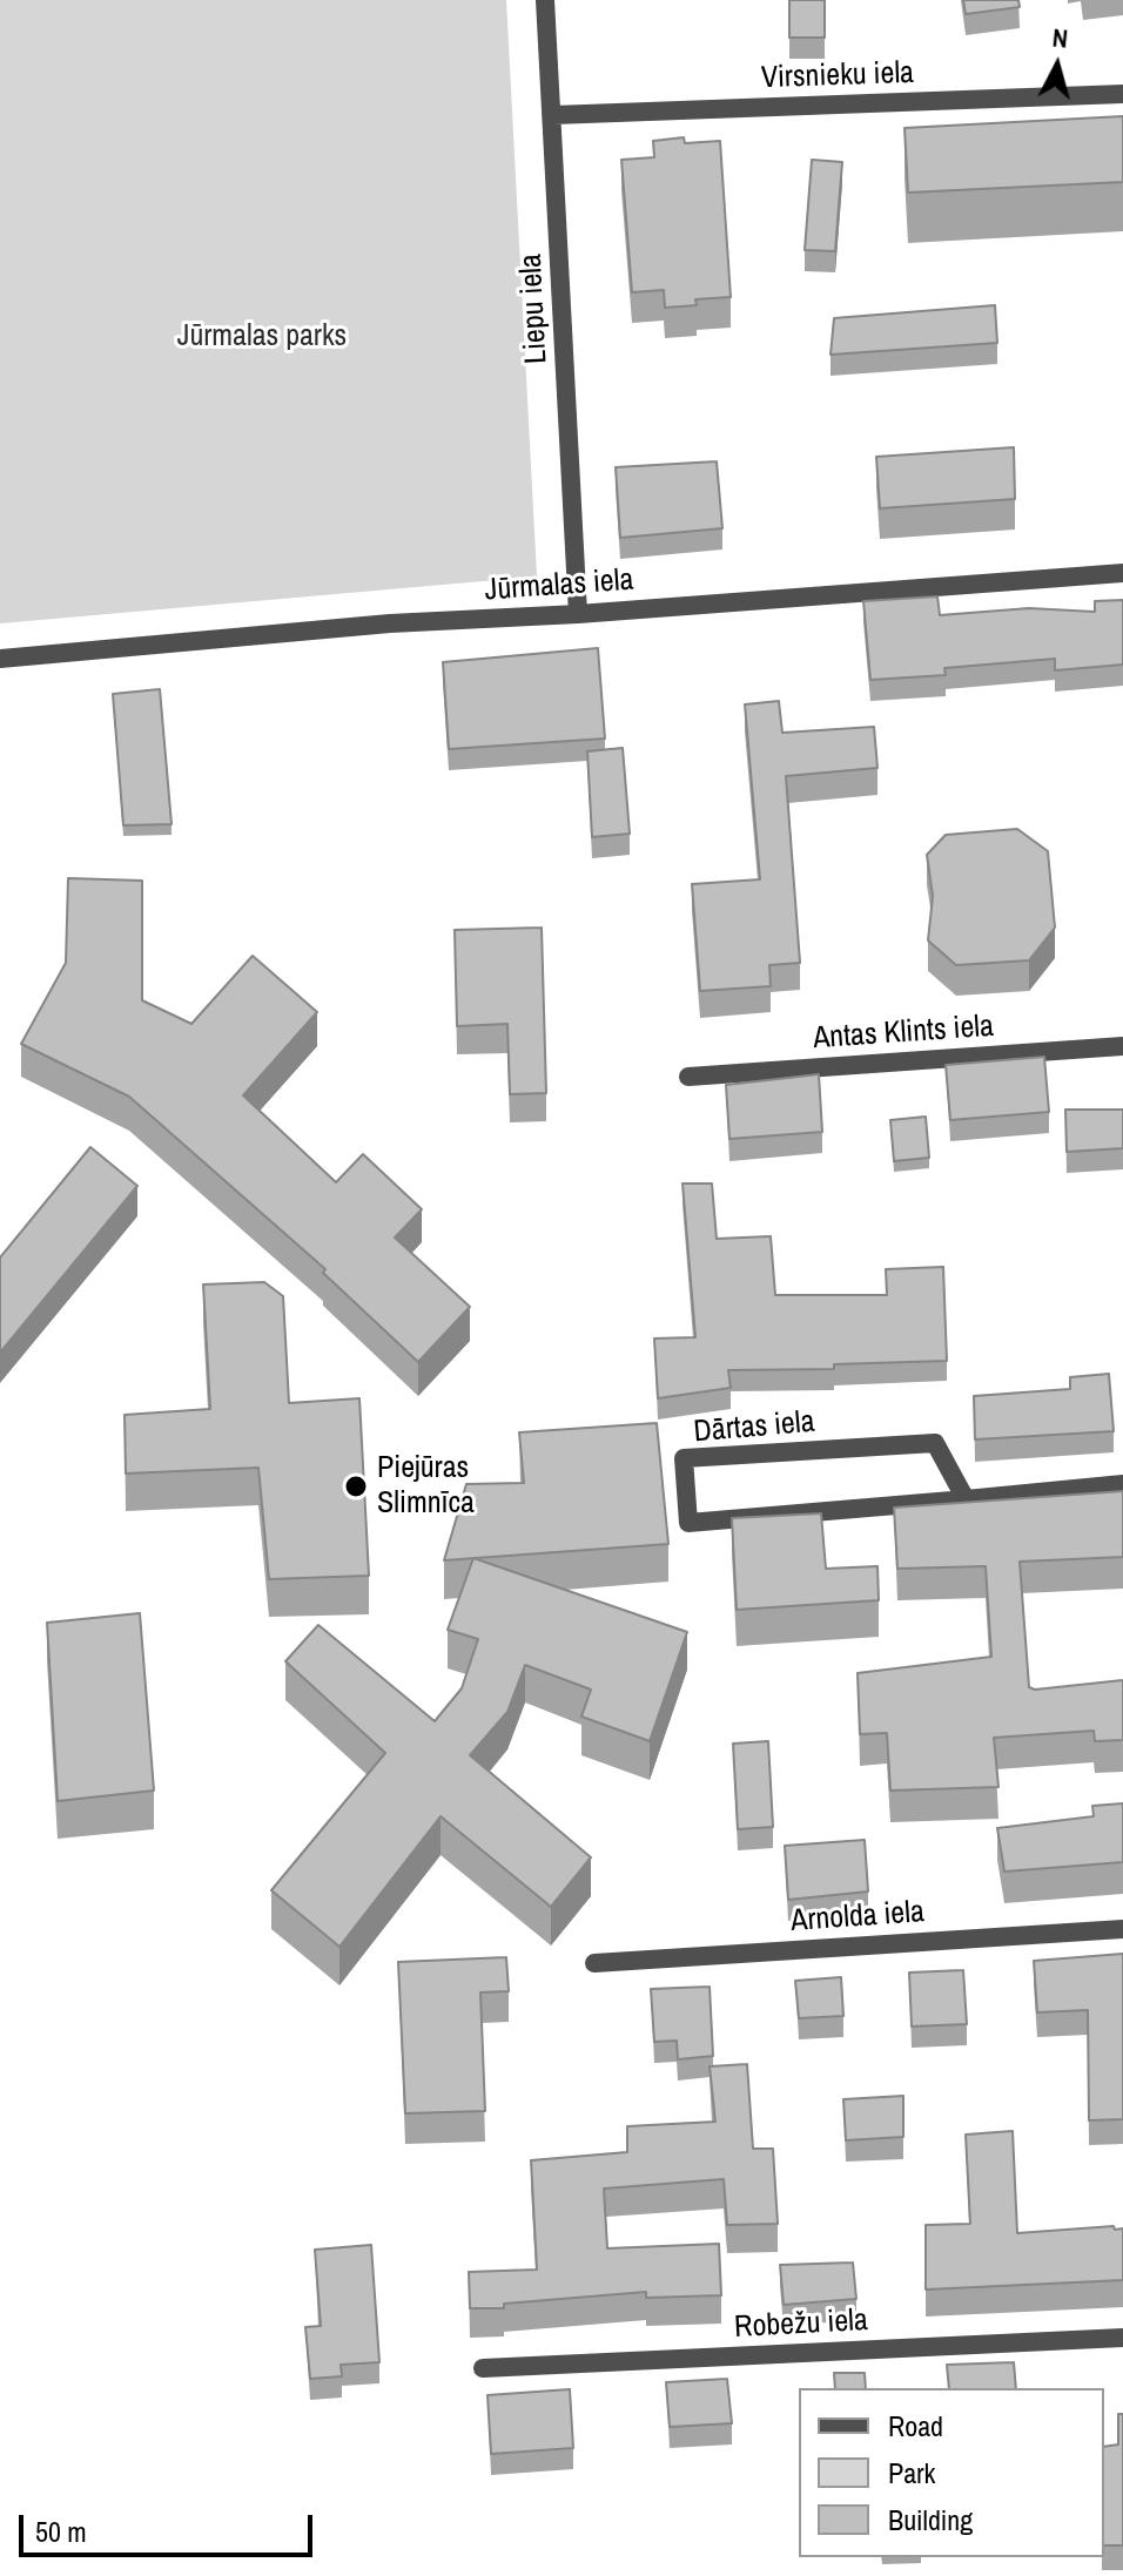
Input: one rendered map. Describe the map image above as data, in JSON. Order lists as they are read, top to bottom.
{
  "streets": {
    "street": [
      "Virsnieku iela",
      "Liepu iela",
      "Jūrmalas iela",
      "Antas Klints iela",
      "Dārtas iela",
      "Arnolda iela",
      "Robežu iela"
    ]
  },
  "crossings": [
    ["Virsnieku iela", "Liepu iela"],
    ["Liepu iela", "Jūrmalas iela"]
  ],
  "parks": ["Jūrmalas parks"],
  "places": ["Piejūras Slimnīca"],
  "legend": ["Road", "Park", "Building"],
  "scale_bar": "50 m",
  "north": "top"
}
